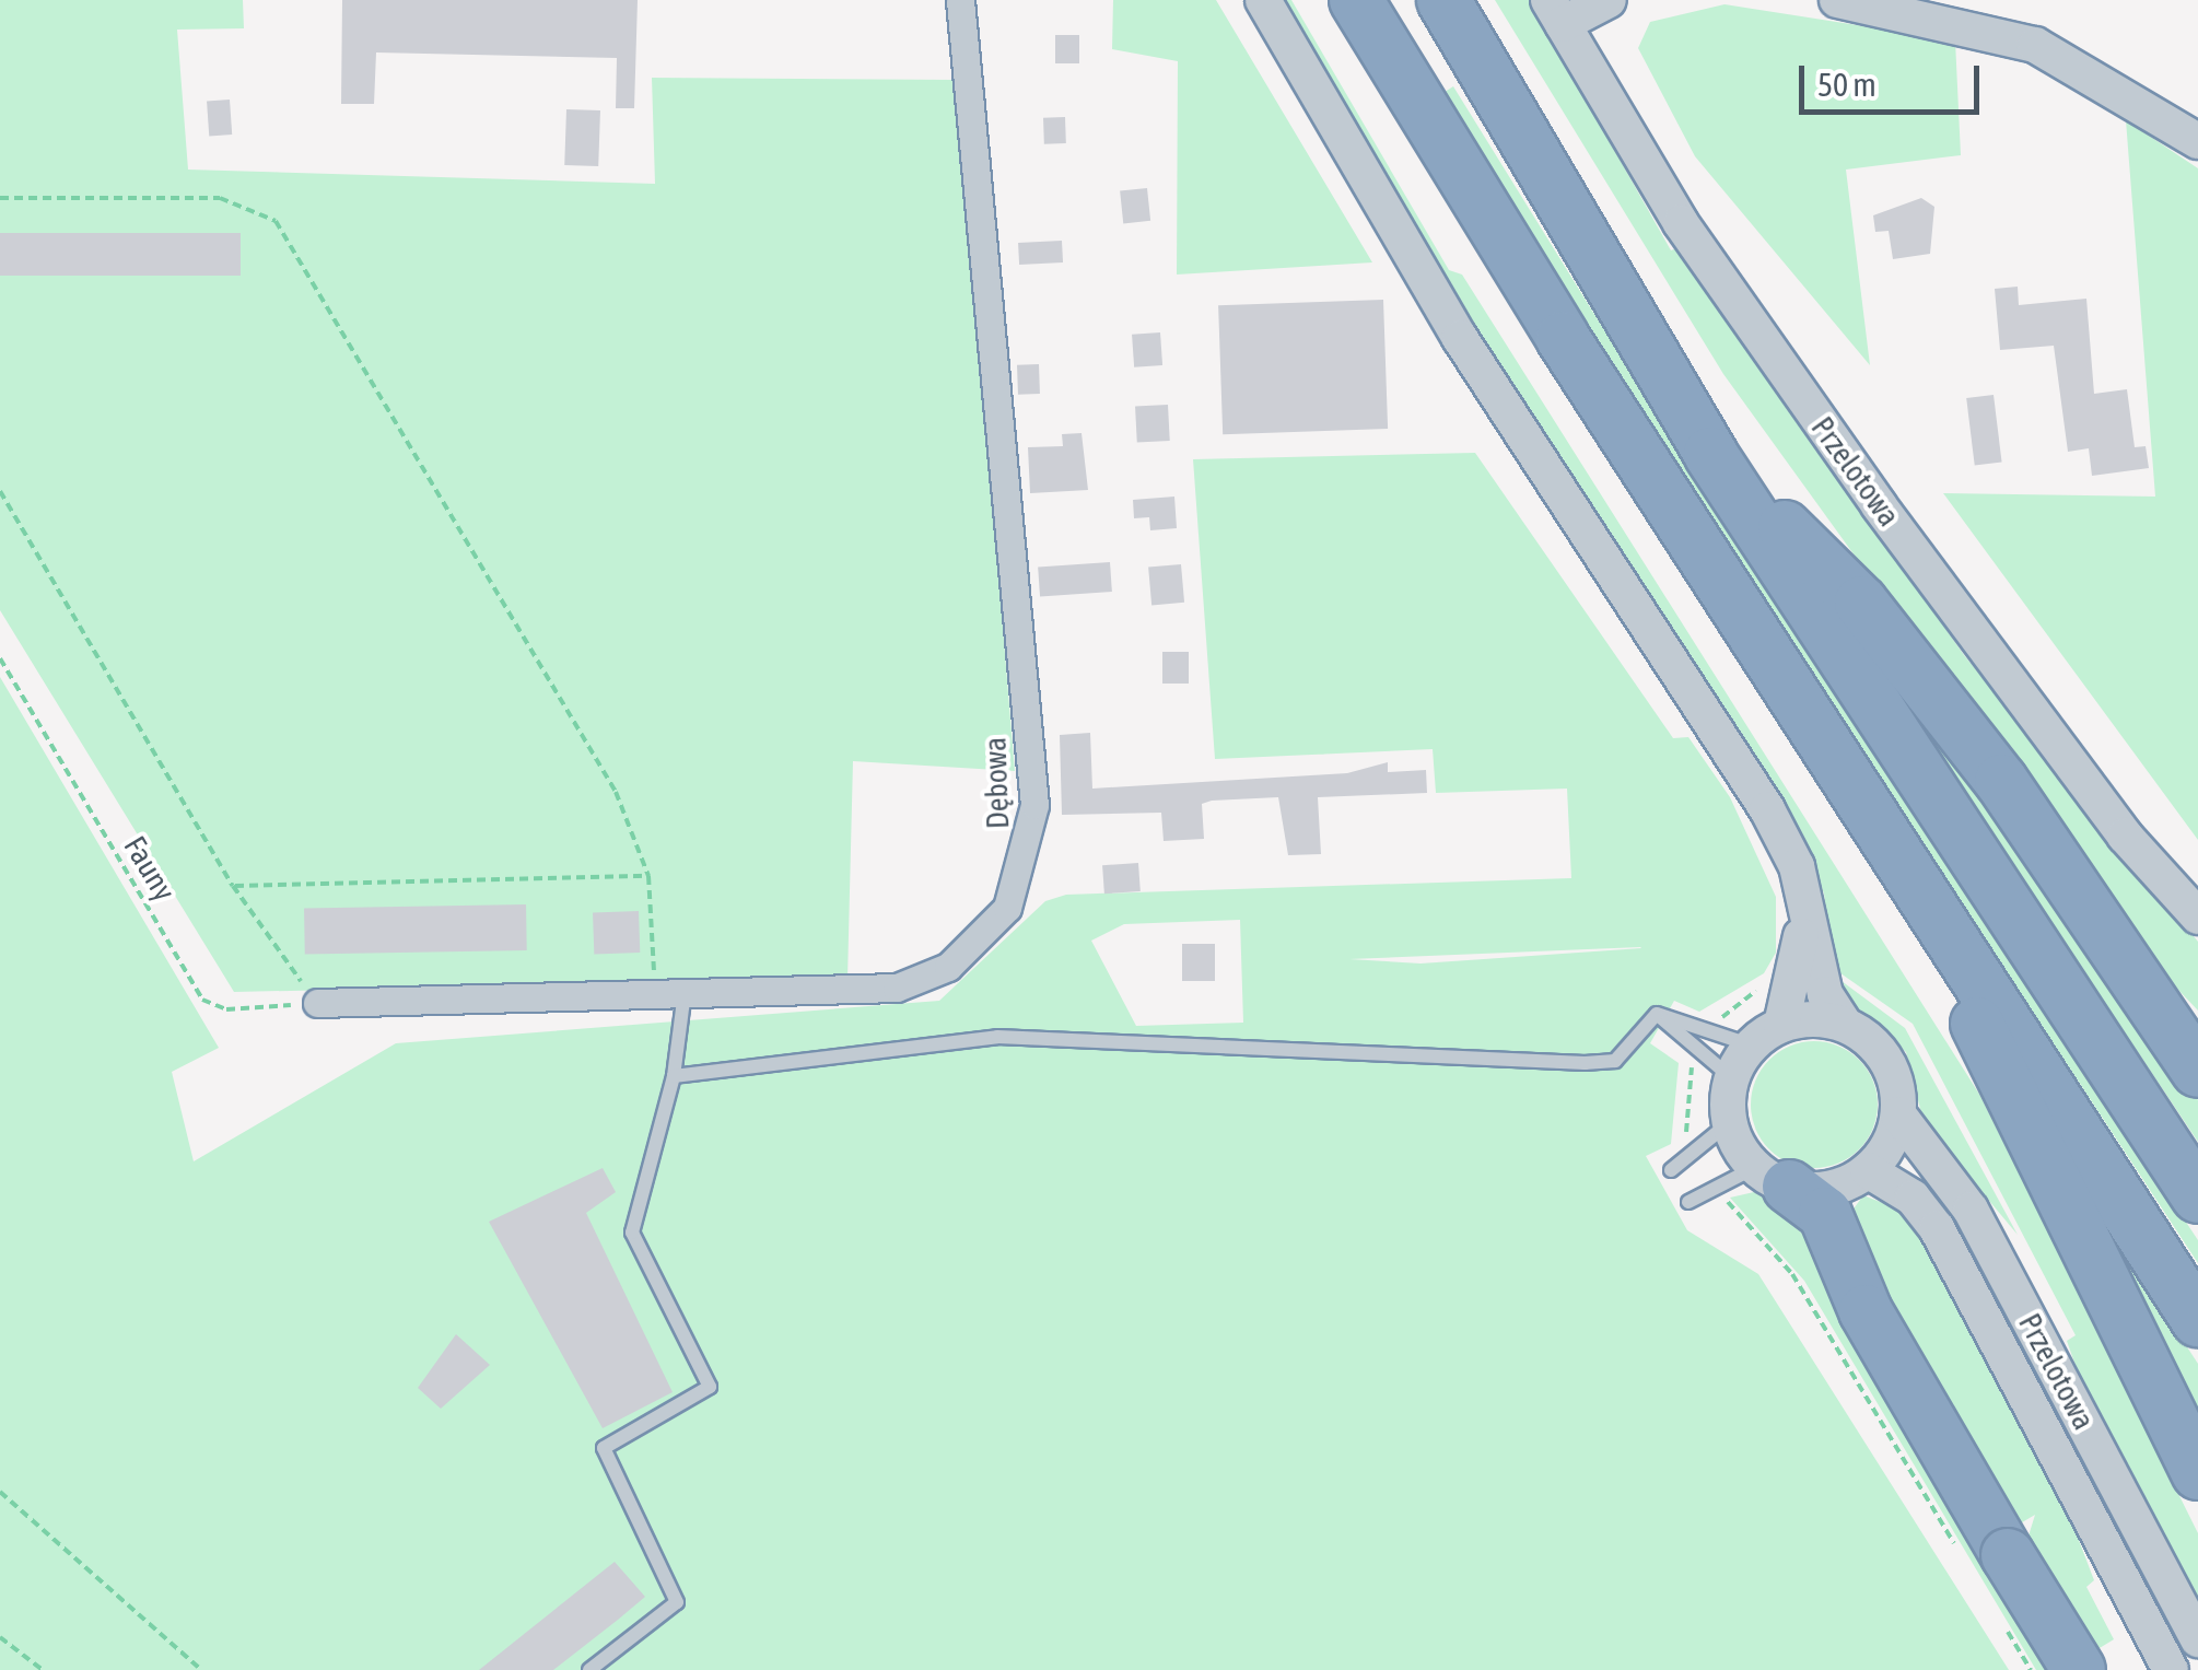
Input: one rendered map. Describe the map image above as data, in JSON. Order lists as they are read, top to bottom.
{
  "streets": {
    "street": ["Przelotowa", "Dębowa"],
    "path": ["Fauny"]
  },
  "crossings": [
    ["Dębowa", "Fauny"]
  ],
  "scale_bar": "50 m"
}
